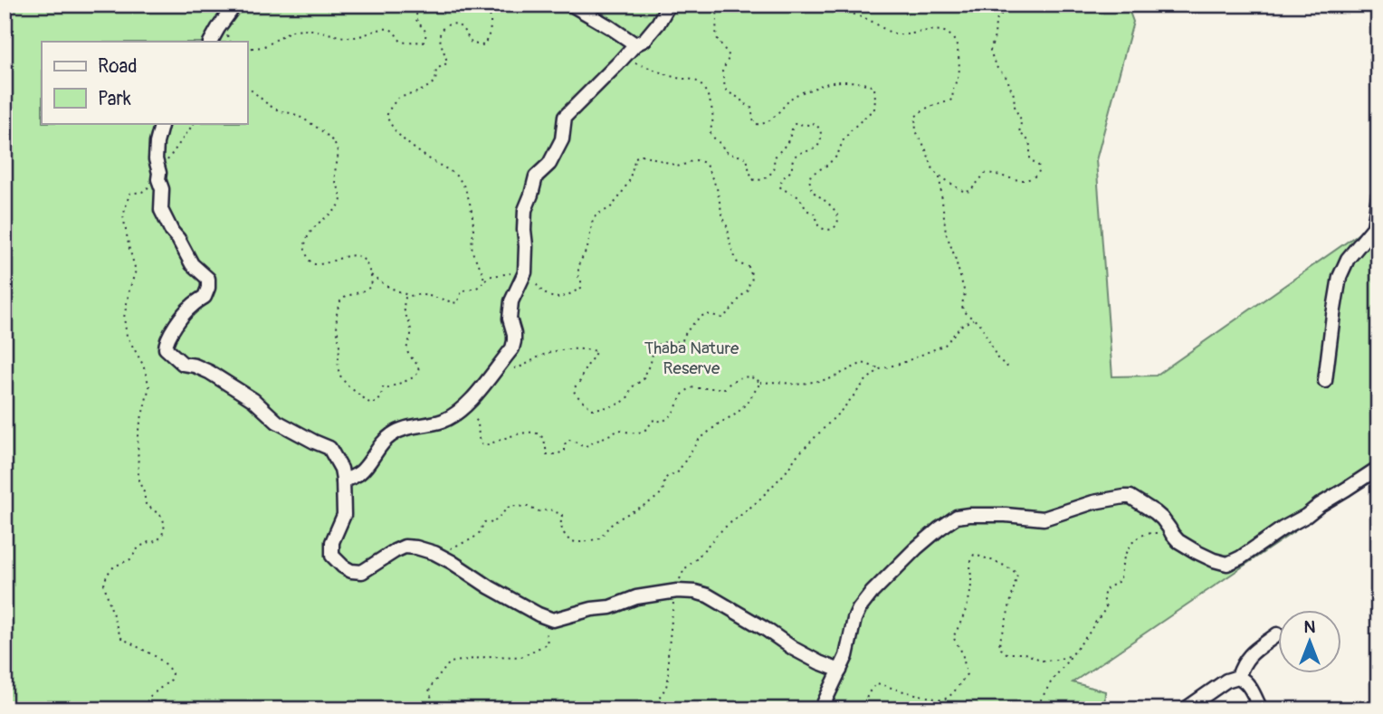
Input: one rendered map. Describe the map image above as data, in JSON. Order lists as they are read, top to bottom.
{
  "parks": ["Thaba Nature Reserve"],
  "legend": ["Road", "Park"],
  "north": "top"
}
